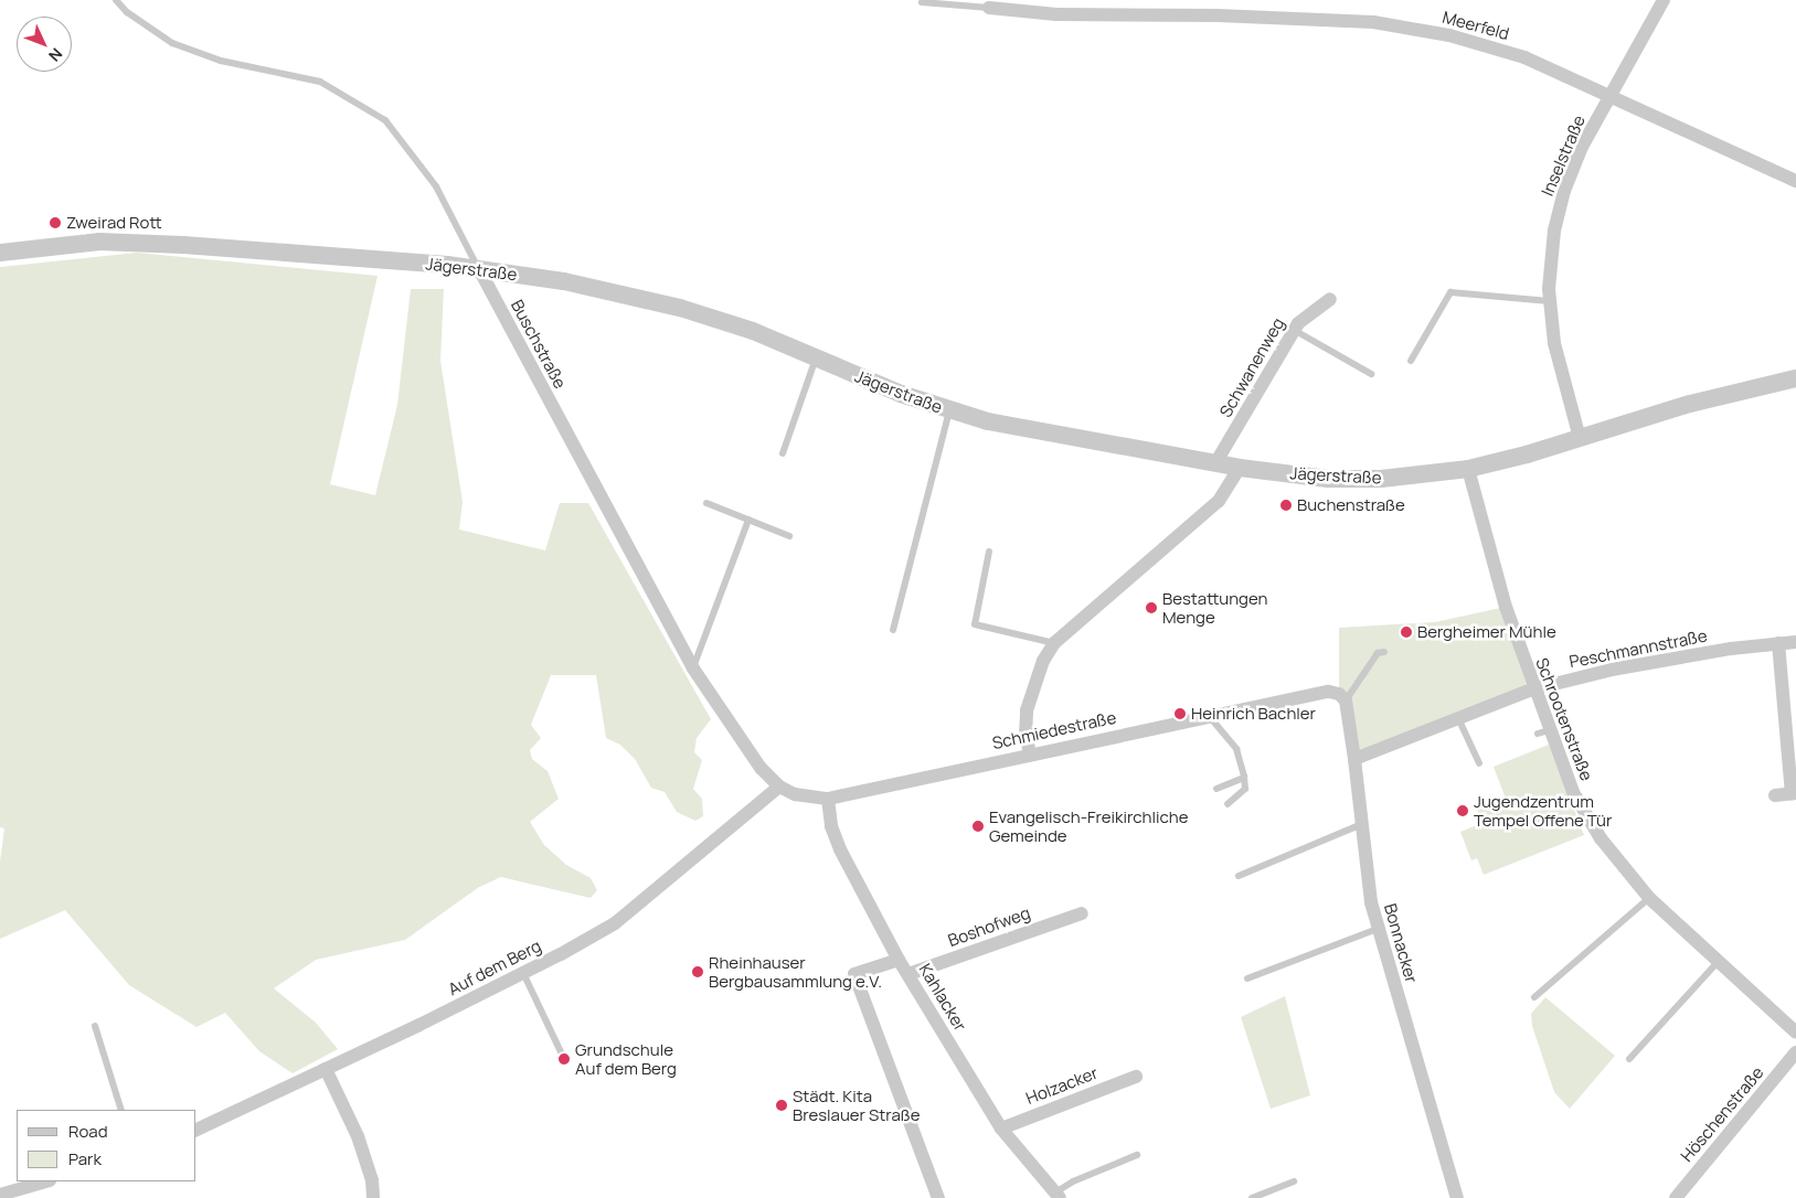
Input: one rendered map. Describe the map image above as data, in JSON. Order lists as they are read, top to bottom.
{
  "streets": {
    "street": [
      "Meerfeld",
      "Inselstraße",
      "Jägerstraße",
      "Buschstraße",
      "Schwanenweg",
      "Peschmannstraße",
      "Schrootenstraße",
      "Schmiedestraße",
      "Boshofweg",
      "Bonnacker",
      "Auf dem Berg",
      "Kahlacker",
      "Holzacker",
      "Höschenstraße"
    ]
  },
  "crossings": [
    ["Meerfeld", "Inselstraße"],
    ["Inselstraße", "Jägerstraße"],
    ["Jägerstraße", "Buschstraße"],
    ["Jägerstraße", "Schwanenweg"],
    ["Jägerstraße", "Schrootenstraße"],
    ["Buschstraße", "Schmiedestraße"],
    ["Buschstraße", "Auf dem Berg"],
    ["Peschmannstraße", "Schrootenstraße"],
    ["Peschmannstraße", "Bonnacker"],
    ["Schmiedestraße", "Bonnacker"],
    ["Schmiedestraße", "Auf dem Berg"],
    ["Schmiedestraße", "Kahlacker"],
    ["Boshofweg", "Kahlacker"],
    ["Kahlacker", "Holzacker"]
  ],
  "places": [
    "Zweirad Rott",
    "Buchenstraße",
    "Bestattungen Menge",
    "Bergheimer Mühle",
    "Heinrich Bachler",
    "Jugendzentrum Tempel Offene Tür",
    "Evangelisch-Freikirchliche Gemeinde",
    "Rheinhauser Bergbausammlung e.V.",
    "Grundschule Auf dem Berg",
    "Städt. Kita Breslauer Straße"
  ],
  "legend": ["Road", "Park"],
  "north": "bottom right"
}
